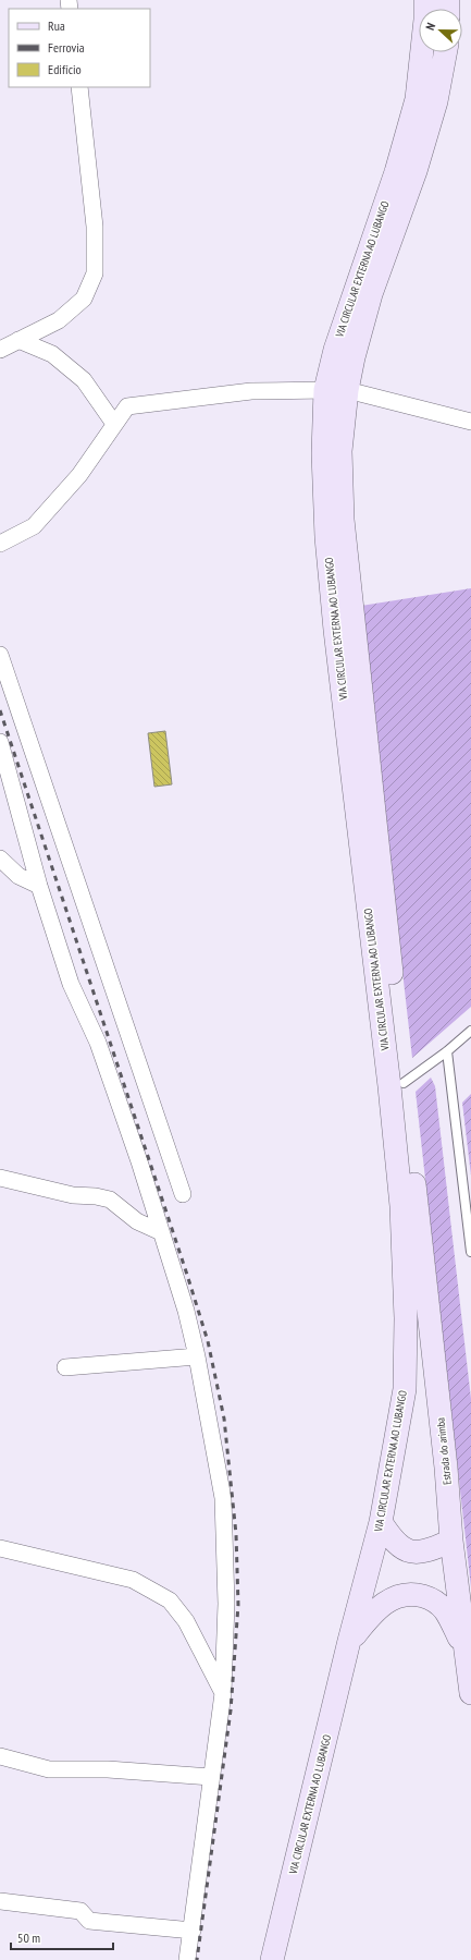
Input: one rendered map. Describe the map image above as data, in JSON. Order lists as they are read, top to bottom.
{
  "streets": {
    "main road": ["VIA CIRCULAR EXTERNA AO LUBANGO", "Estrada do arimba"]
  },
  "crossings": [
    ["VIA CIRCULAR EXTERNA AO LUBANGO", "Estrada do arimba"]
  ],
  "legend": ["Rua", "Ferrovia", "Edifício"],
  "scale_bar": "50 m",
  "north": "left"
}
